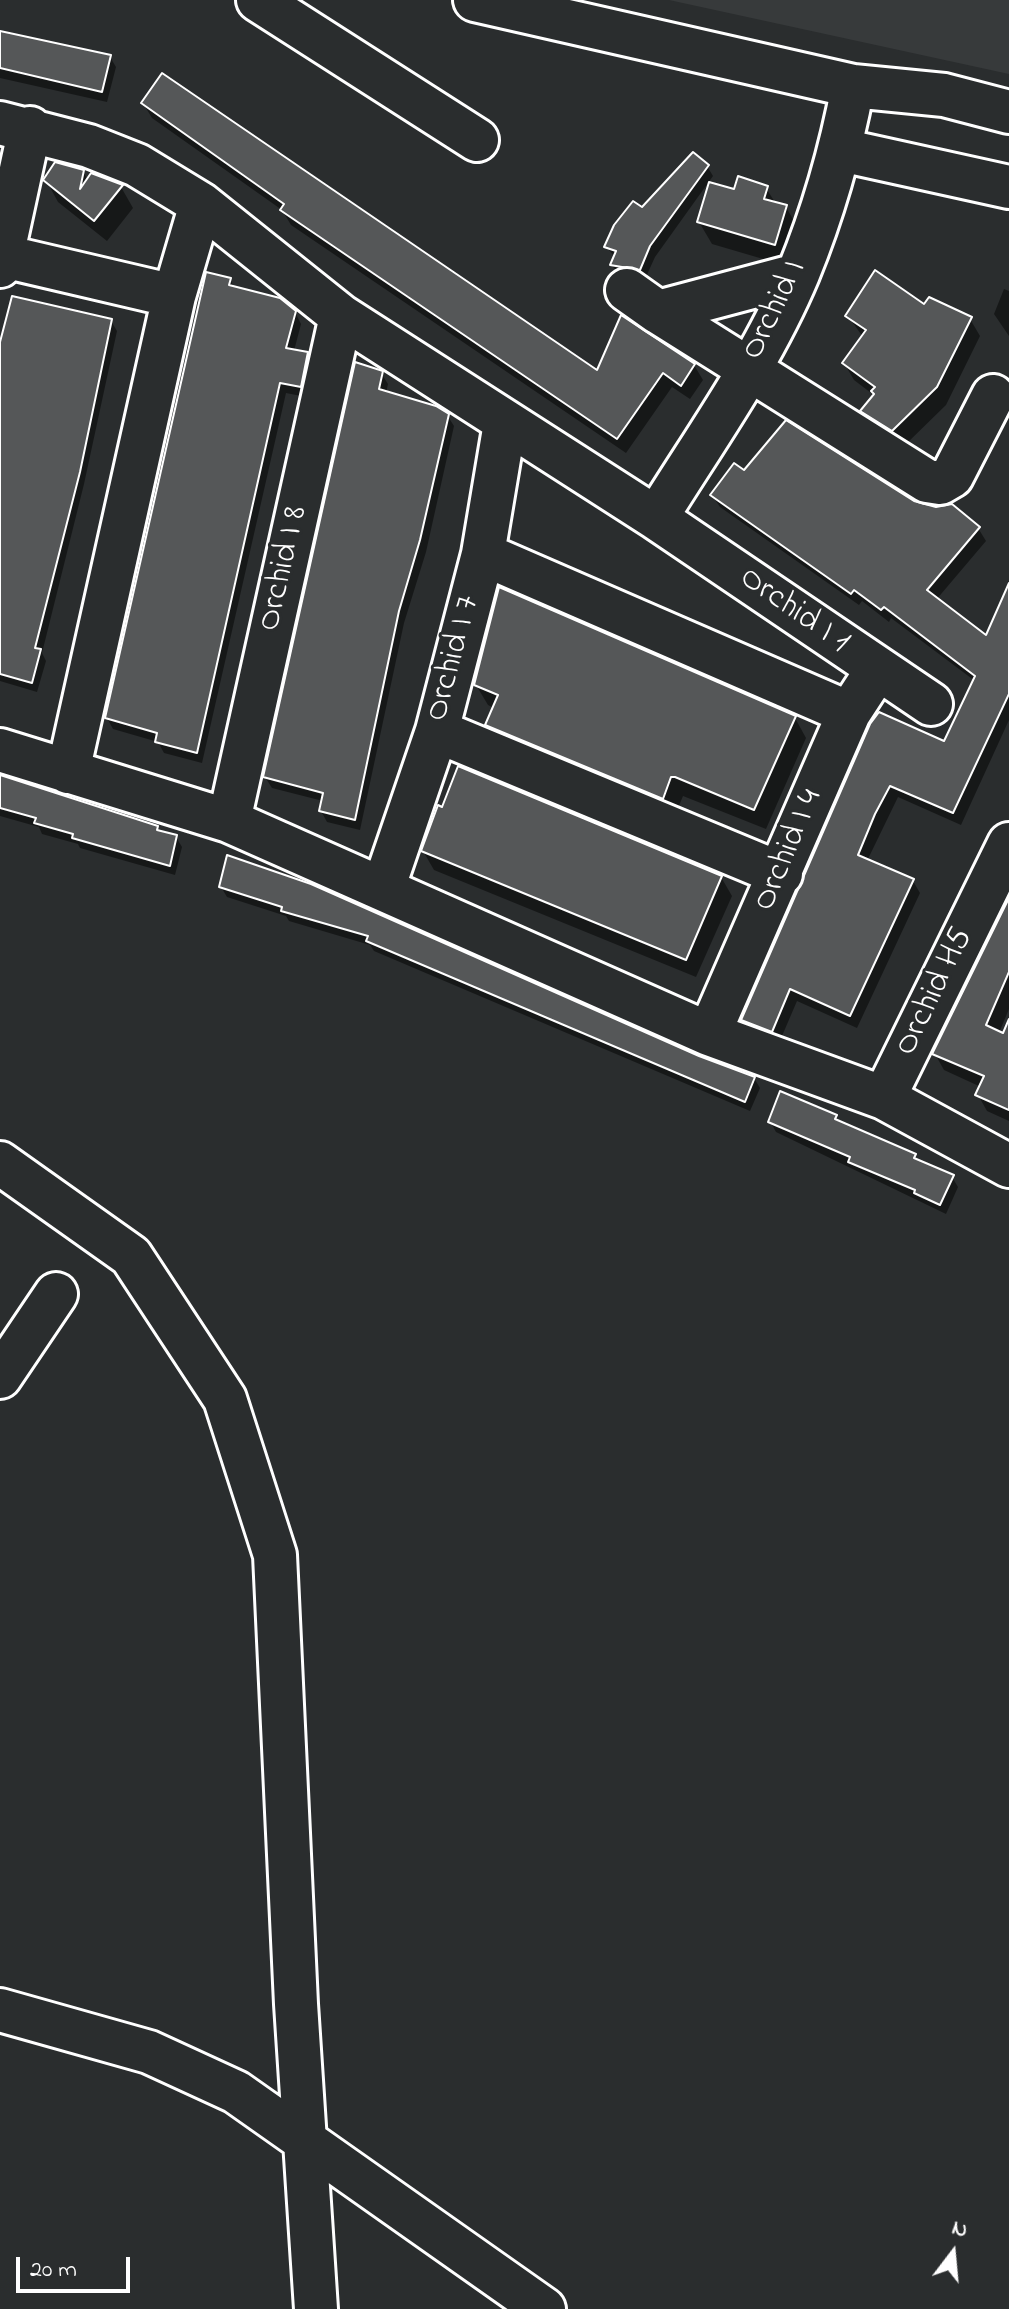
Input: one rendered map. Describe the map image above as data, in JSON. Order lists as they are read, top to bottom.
{
  "streets": {
    "street": [
      "Orchid I",
      "Orchid I 8",
      "Orchid I 1",
      "Orchid I 7",
      "Orchid I 4",
      "Orchid H5"
    ]
  },
  "crossings": [
    ["Orchid I", "Orchid I 1"],
    ["Orchid I 8", "Orchid I 1"],
    ["Orchid I 1", "Orchid I 7"],
    ["Orchid I 1", "Orchid I 4"]
  ],
  "scale_bar": "20 m",
  "north": "top"
}
